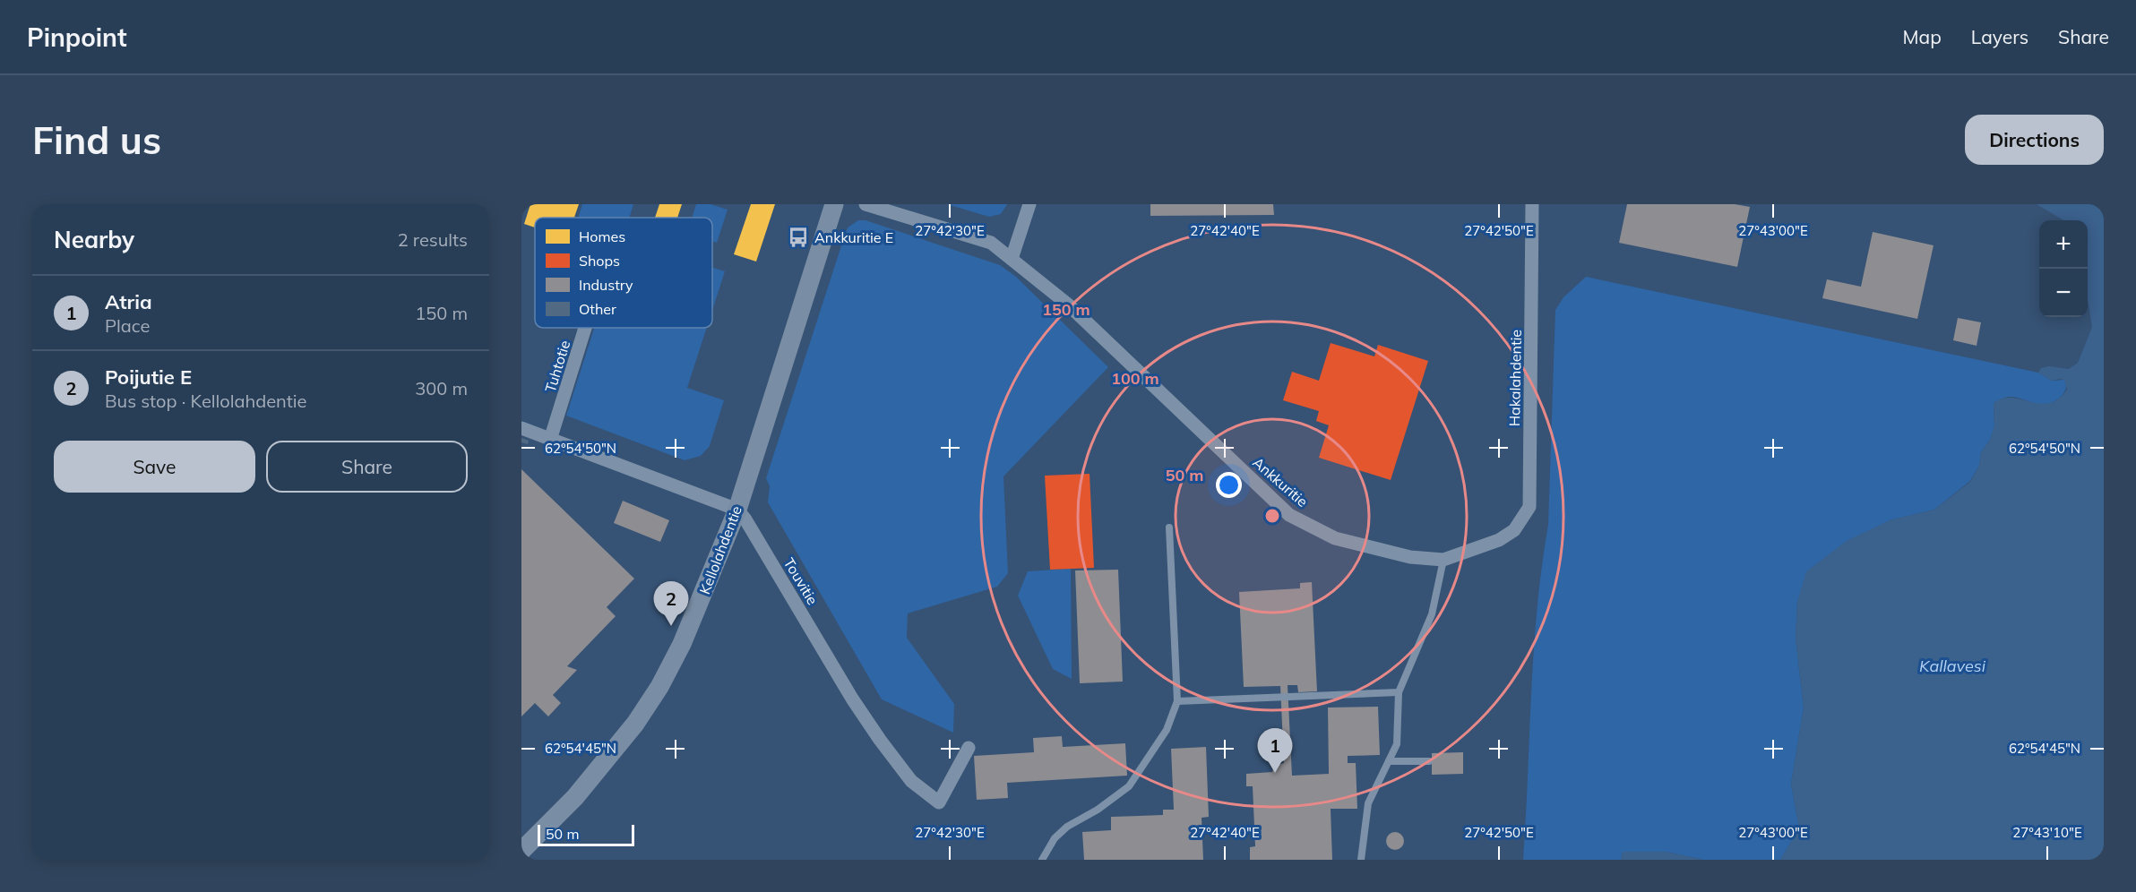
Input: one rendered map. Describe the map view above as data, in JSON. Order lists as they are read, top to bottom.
{
  "streets": {
    "street": [
      "Tuhtotie",
      "Hakalahdentie",
      "Ankkuritie",
      "Kellolahdentie",
      "Touvitie"
    ]
  },
  "crossings": [
    ["Hakalahdentie", "Ankkuritie"],
    ["Kellolahdentie", "Touvitie"]
  ],
  "water": ["Kallavesi"],
  "places": {
    "bus stop": ["Ankkuritie E"]
  },
  "legend": [
    "Homes",
    "Shops",
    "Industry",
    "Other"
  ],
  "scale_bar": "50 m",
  "page": {
    "header": "Pinpoint",
    "nav": ["Map", "Layers", "Share"],
    "buttons": [
      "Directions",
      ["Save", "Share"]
    ],
    "title": "Find us",
    "heading": ["Nearby", "2 results"],
    "map_buttons": ["+", "−"],
    "list": [
      {
        "mark": "1",
        "name": "Atria",
        "note": "Place",
        "value": "150 m"
      },
      {
        "mark": "2",
        "name": "Poijutie E",
        "note": "Bus stop · Kellolahdentie",
        "value": "300 m"
      }
    ],
    "pins": ["2", "1"],
    "scale": "50 m"
  },
  "coordinates": [
    "27°42'30\"E",
    "27°42'40\"E",
    "27°42'50\"E",
    "27°43'00\"E",
    "62°54'50\"N",
    "62°54'45\"N",
    "27°43'10\"E"
  ],
  "rings": ["150 m", "100 m", "50 m"]
}
